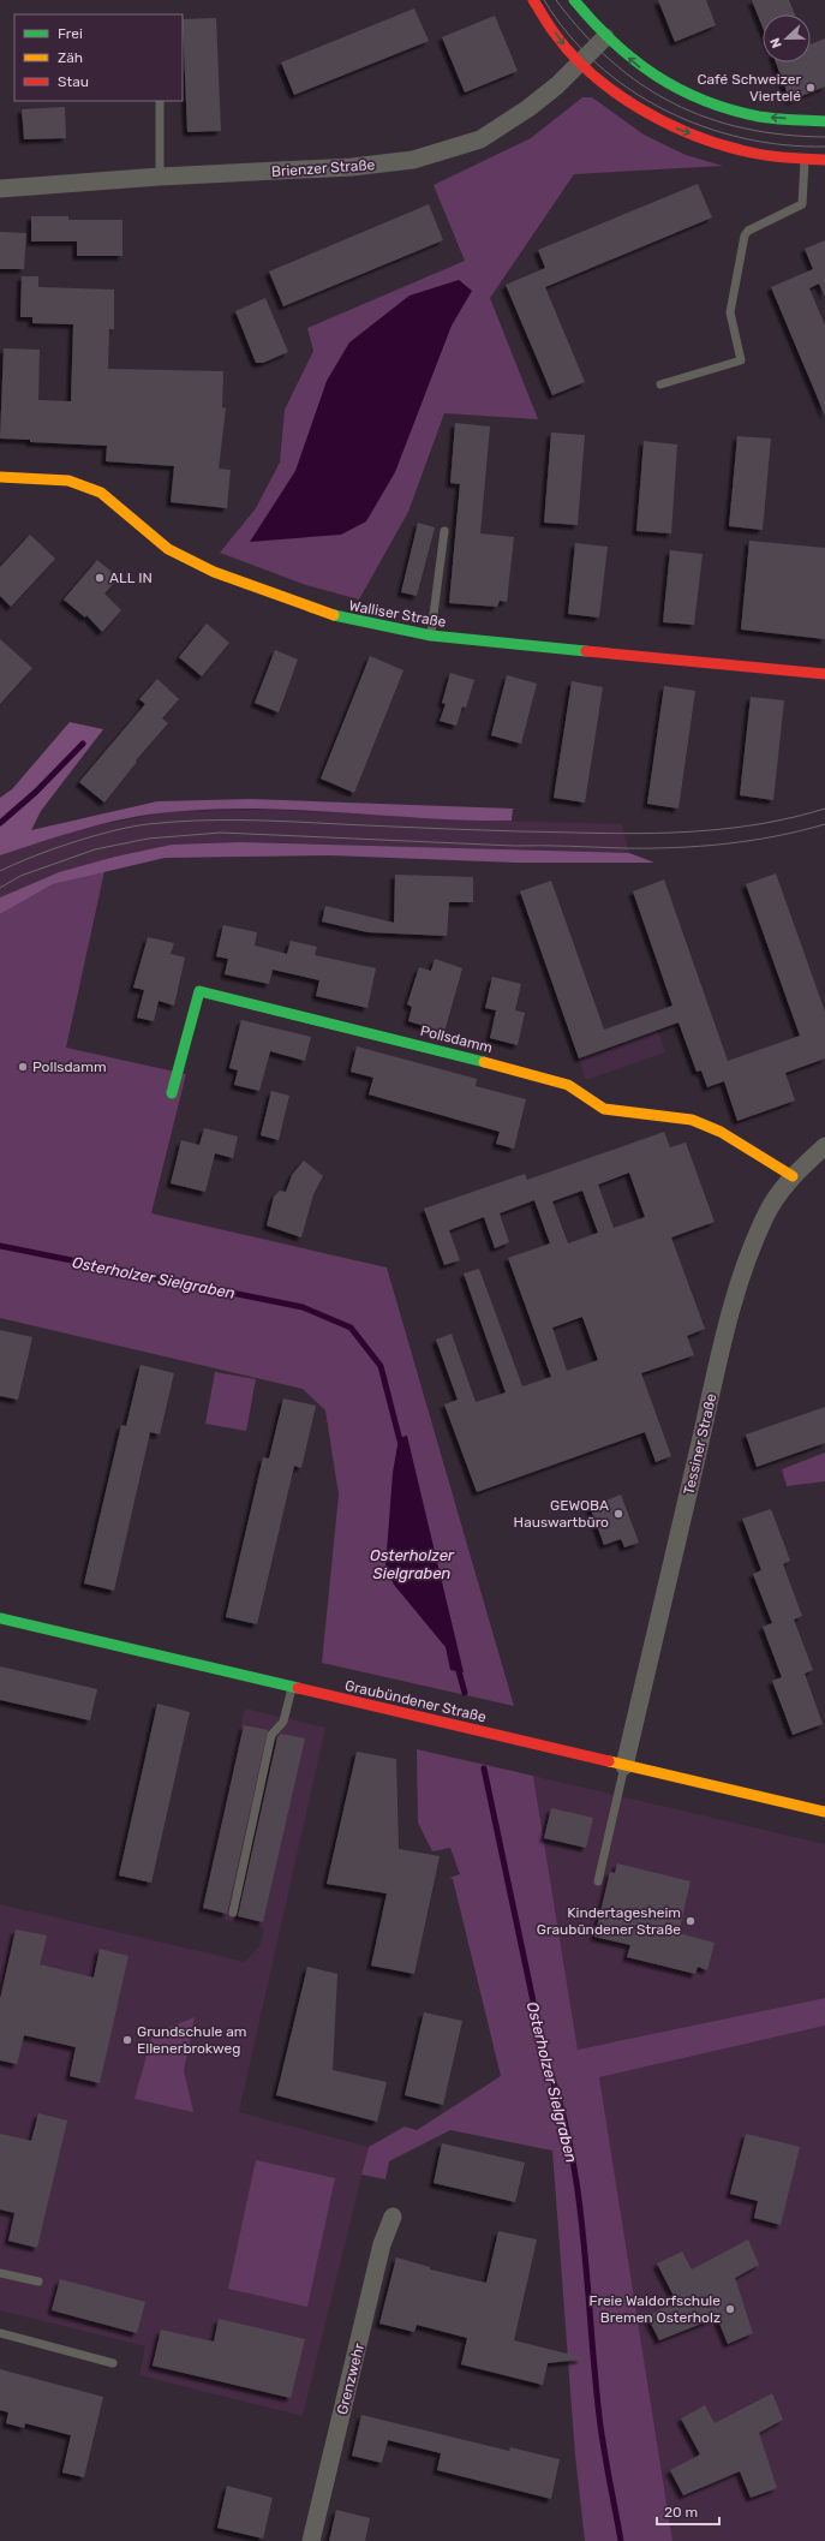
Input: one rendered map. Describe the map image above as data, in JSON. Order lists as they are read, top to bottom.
{
  "streets": {
    "street": [
      "Brienzer Straße",
      "Walliser Straße",
      "Pollsdamm",
      "Tessiner Straße",
      "Graubündener Straße",
      "Grenzwehr"
    ]
  },
  "crossings": [
    ["Pollsdamm", "Tessiner Straße"],
    ["Tessiner Straße", "Graubündener Straße"]
  ],
  "water": ["Osterholzer Sielgraben"],
  "places": [
    "Café Schweizer Viertelé",
    "ALL IN",
    "Pollsdamm",
    "GEWOBA Hauswartbüro",
    "Kindertagesheim Graubündener Straße",
    "Grundschule am Ellenerbrokweg",
    "Freie Waldorfschule Bremen Osterholz"
  ],
  "legend": ["Frei", "Zäh", "Stau"],
  "scale_bar": "20 m",
  "north": "left"
}
